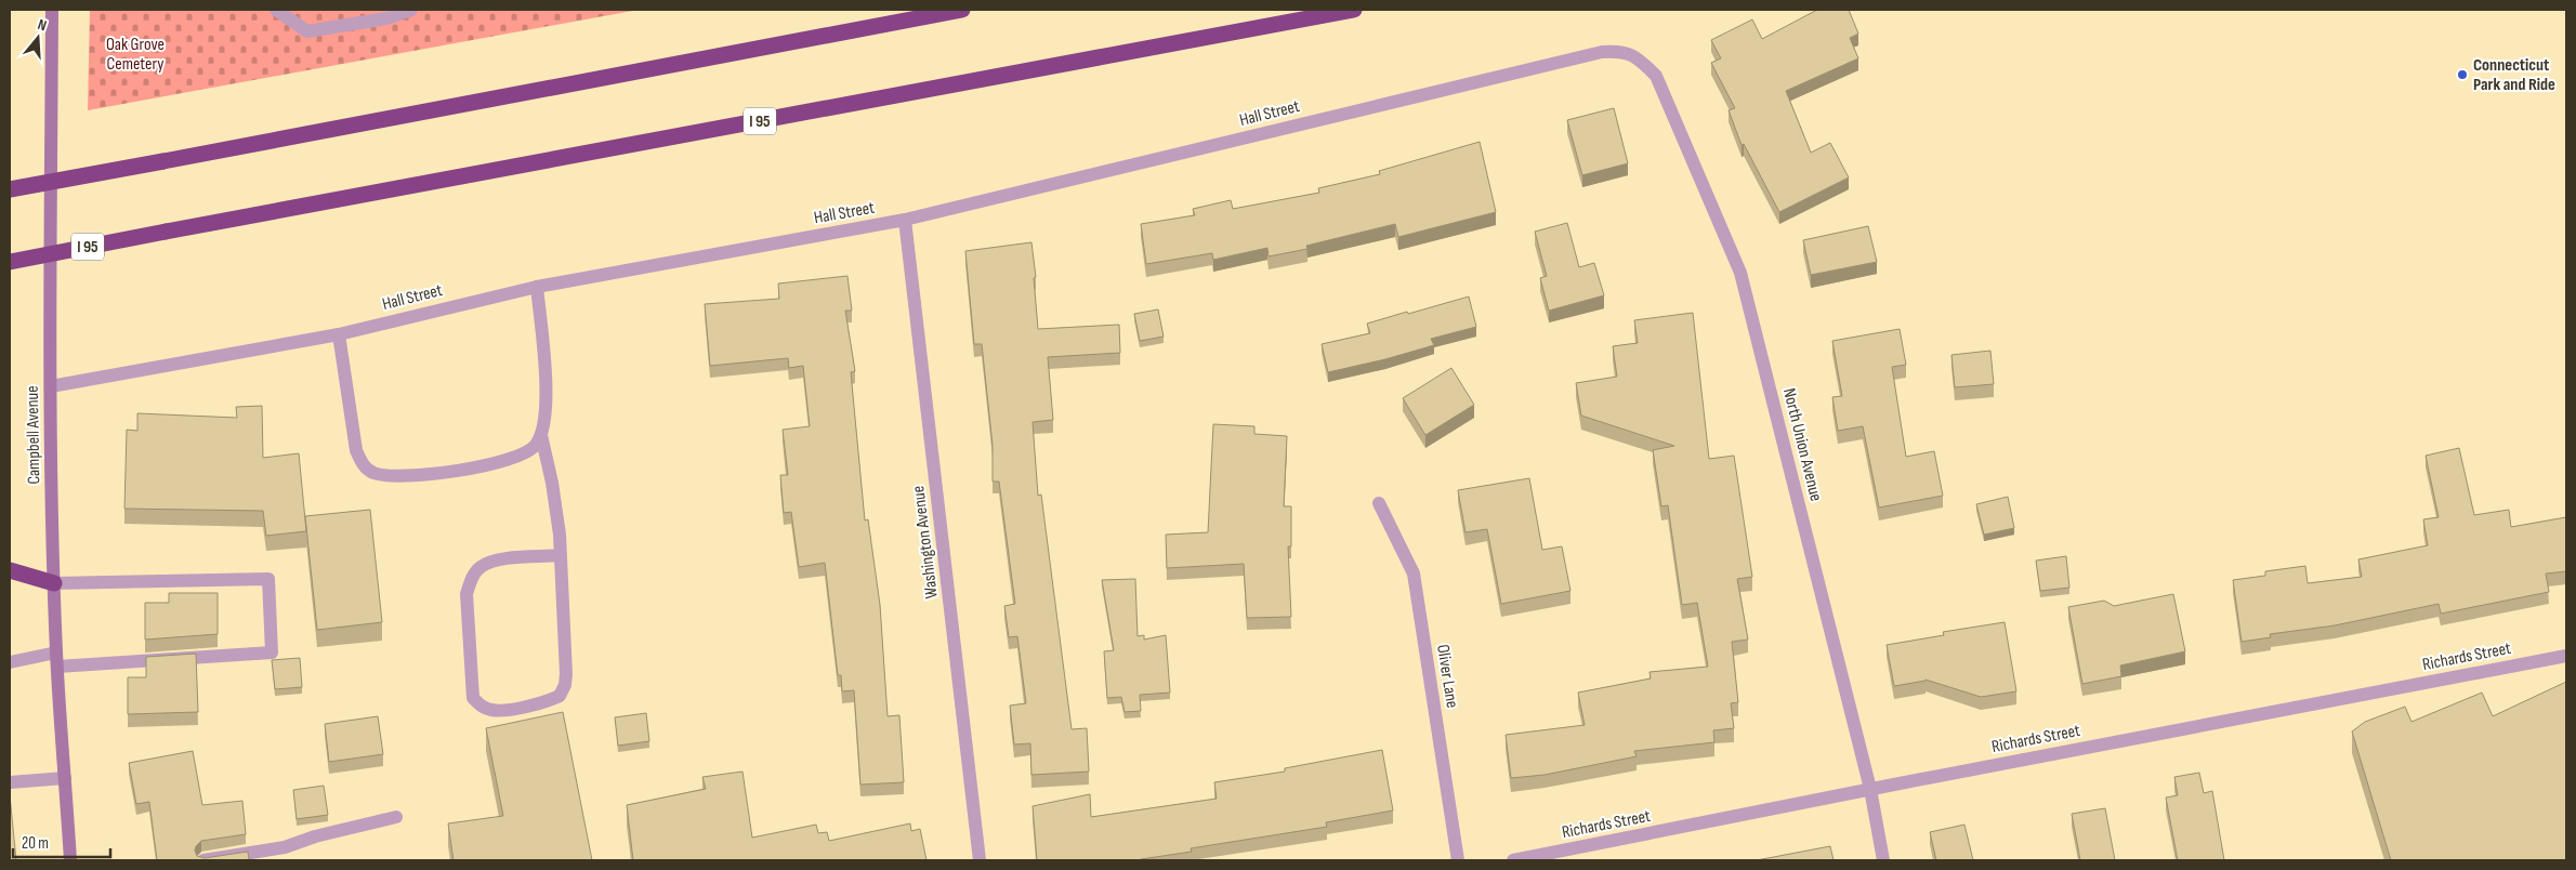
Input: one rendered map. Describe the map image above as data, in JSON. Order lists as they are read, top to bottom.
{
  "streets": {
    "highway": ["I 95"],
    "main road": ["Campbell Avenue"],
    "street": [
      "Hall Street",
      "North Union Avenue",
      "Washington Avenue",
      "Richards Street",
      "Oliver Lane"
    ]
  },
  "crossings": [
    ["Hall Street", "Campbell Avenue"],
    ["Hall Street", "North Union Avenue"],
    ["Hall Street", "Washington Avenue"],
    ["North Union Avenue", "Richards Street"]
  ],
  "parks": ["Oak Grove Cemetery"],
  "places": ["Connecticut Park and Ride"],
  "scale_bar": "20 m",
  "north": "top"
}
